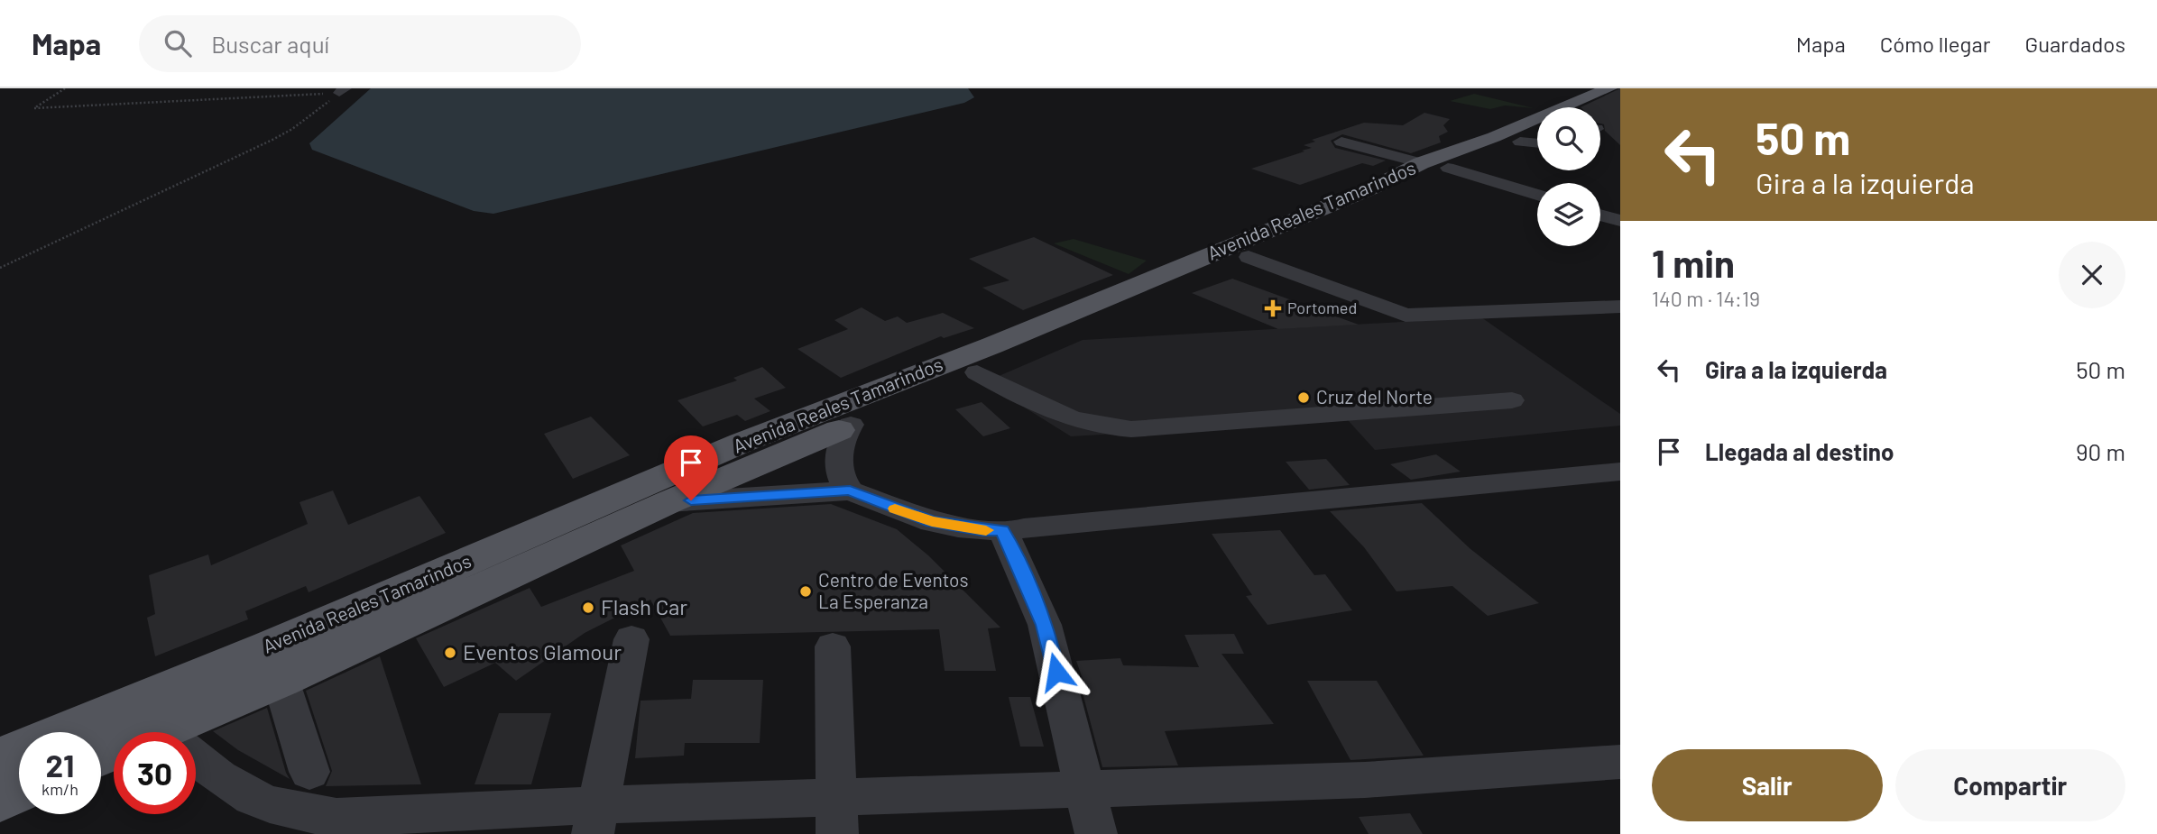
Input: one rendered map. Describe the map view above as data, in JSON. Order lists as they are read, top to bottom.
{
  "streets": {
    "main road": ["Avenida Reales Tamarindos"]
  },
  "places": {
    "health": ["Portomed"],
    "other": [
      "Cruz del Norte",
      "Centro de Eventos La Esperanza",
      "Flash Car",
      "Eventos Glamour"
    ]
  },
  "page": {
    "header": "Mapa",
    "search": "Buscar aquí",
    "nav": ["Mapa", "Cómo llegar", "Guardados"],
    "turn": ["50 m", "Gira a la izquierda"],
    "heading": ["1 min", "140 m · 14:19"],
    "list": [
      {
        "name": "Gira a la izquierda",
        "value": "50 m"
      },
      {
        "name": "Llegada al destino",
        "value": "90 m"
      }
    ],
    "speed": "21 km/h",
    "limit": "30",
    "buttons": ["Salir", "Compartir"]
  }
}
